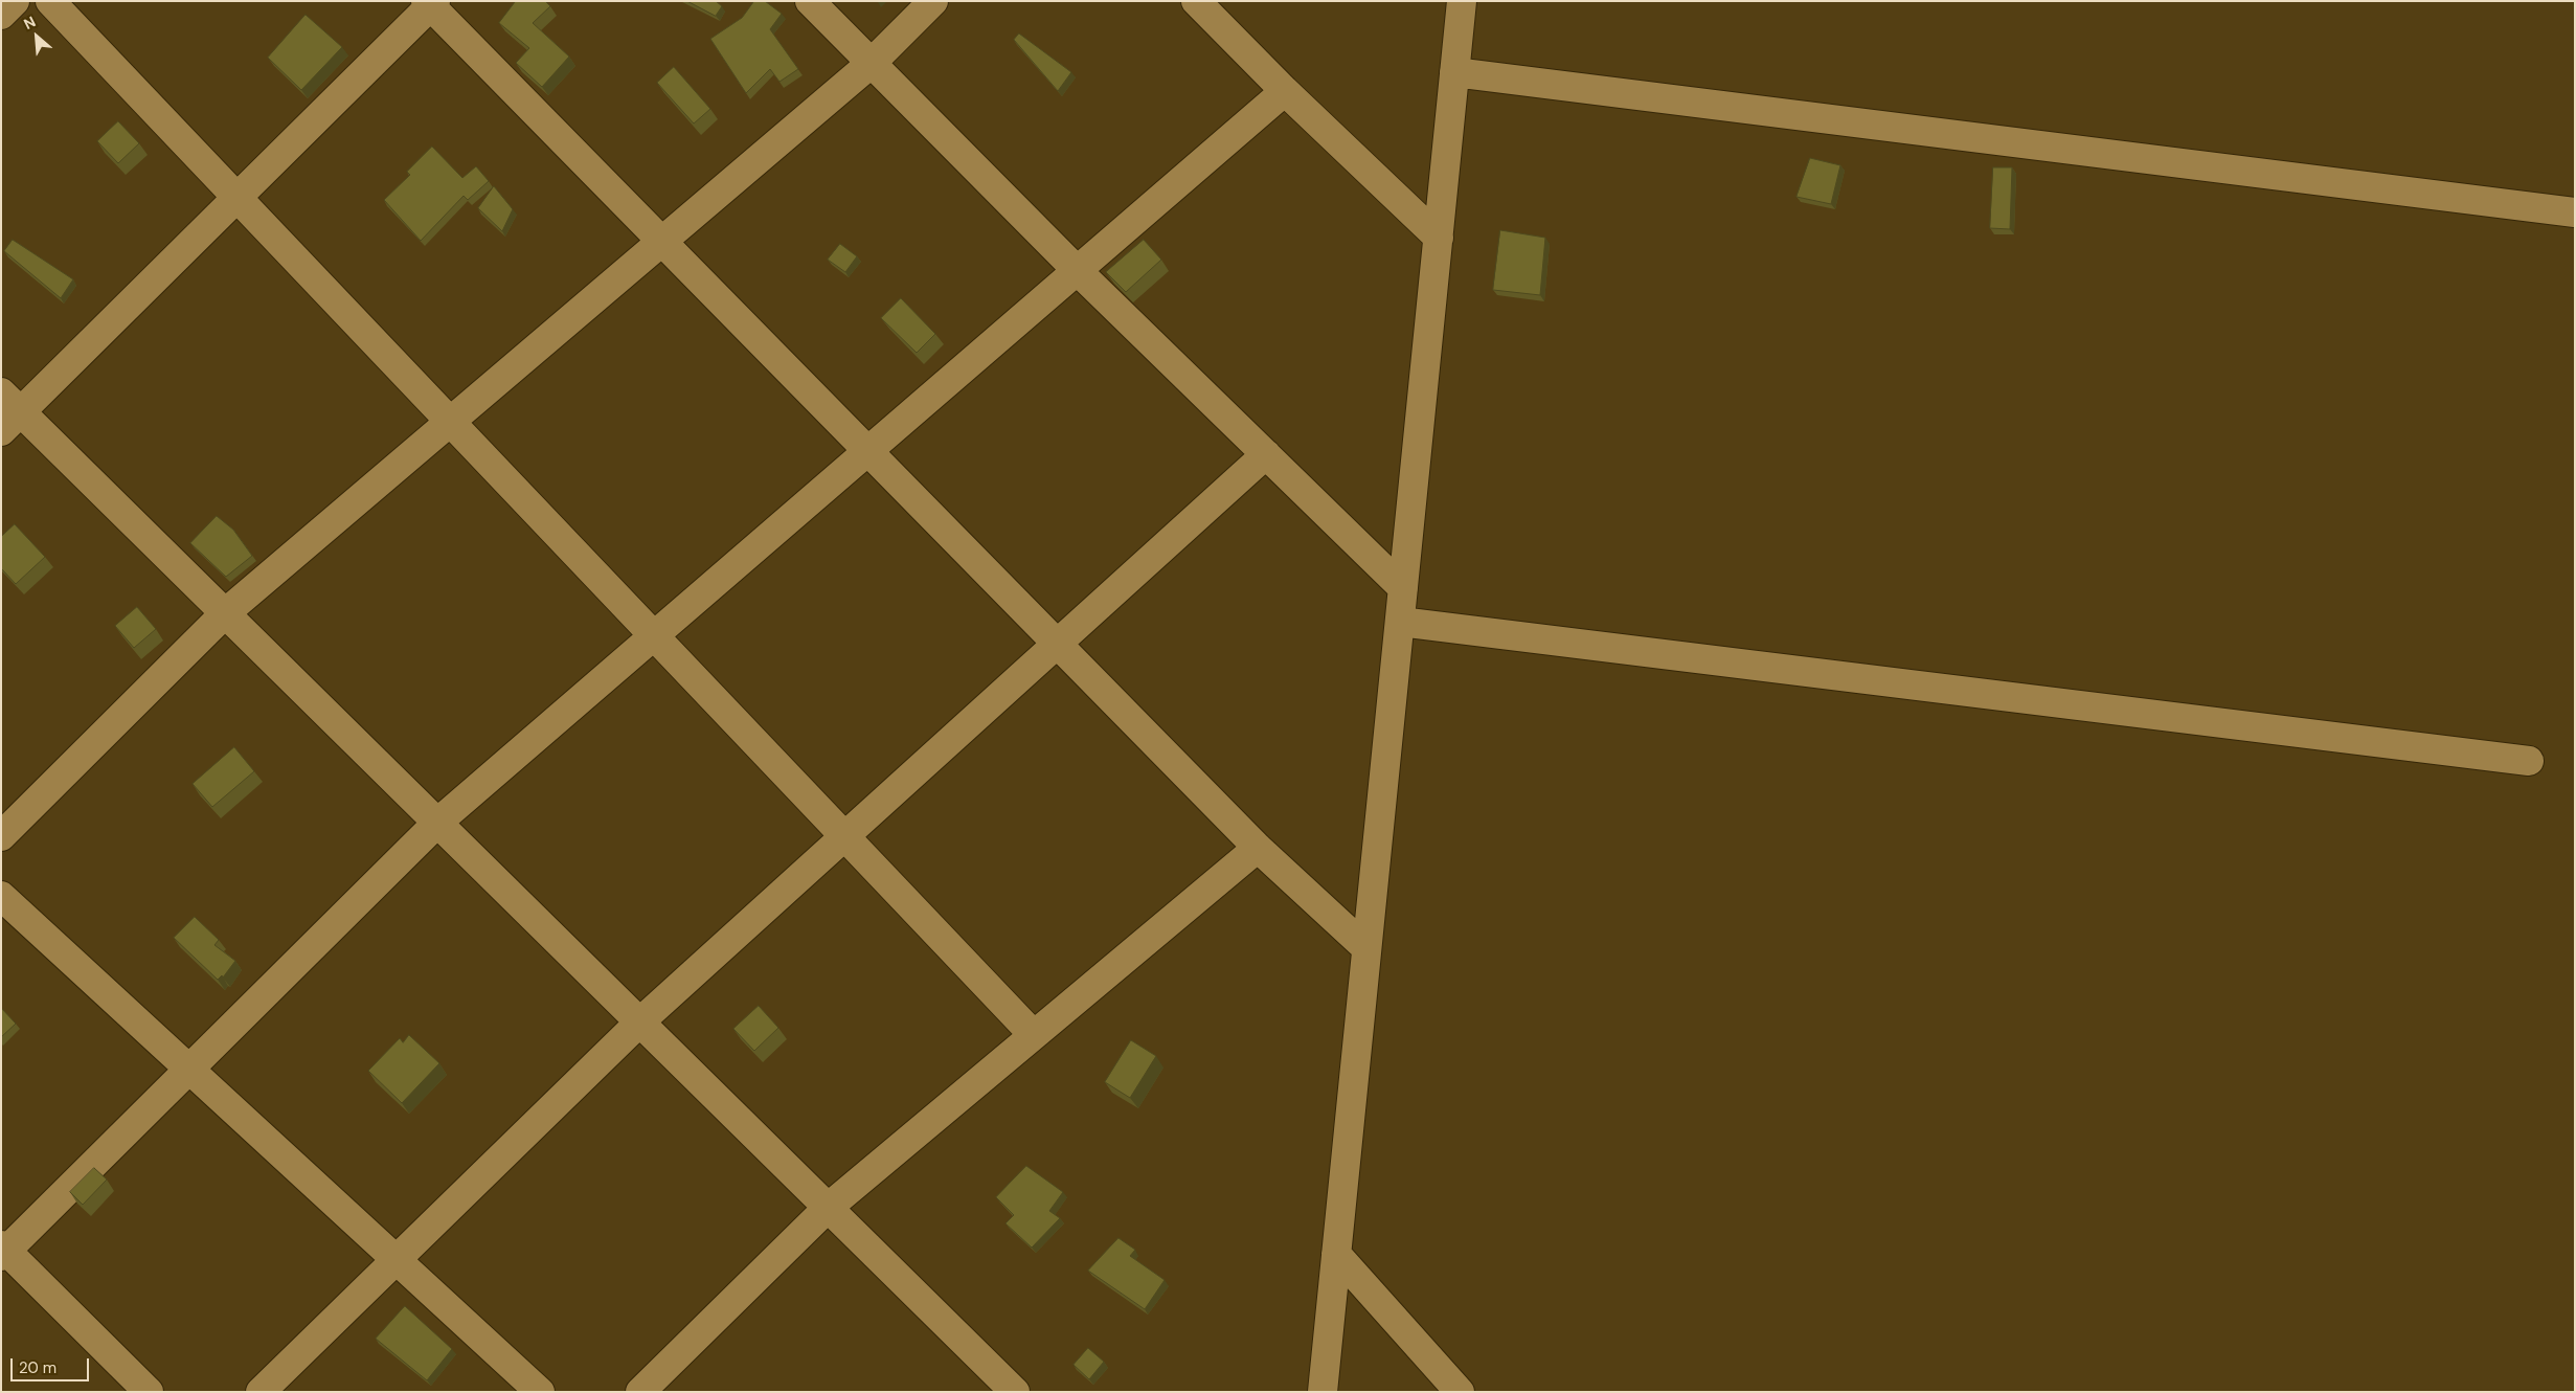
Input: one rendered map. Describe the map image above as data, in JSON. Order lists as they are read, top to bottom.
{
  "scale_bar": "20 m",
  "north": "top left"
}
